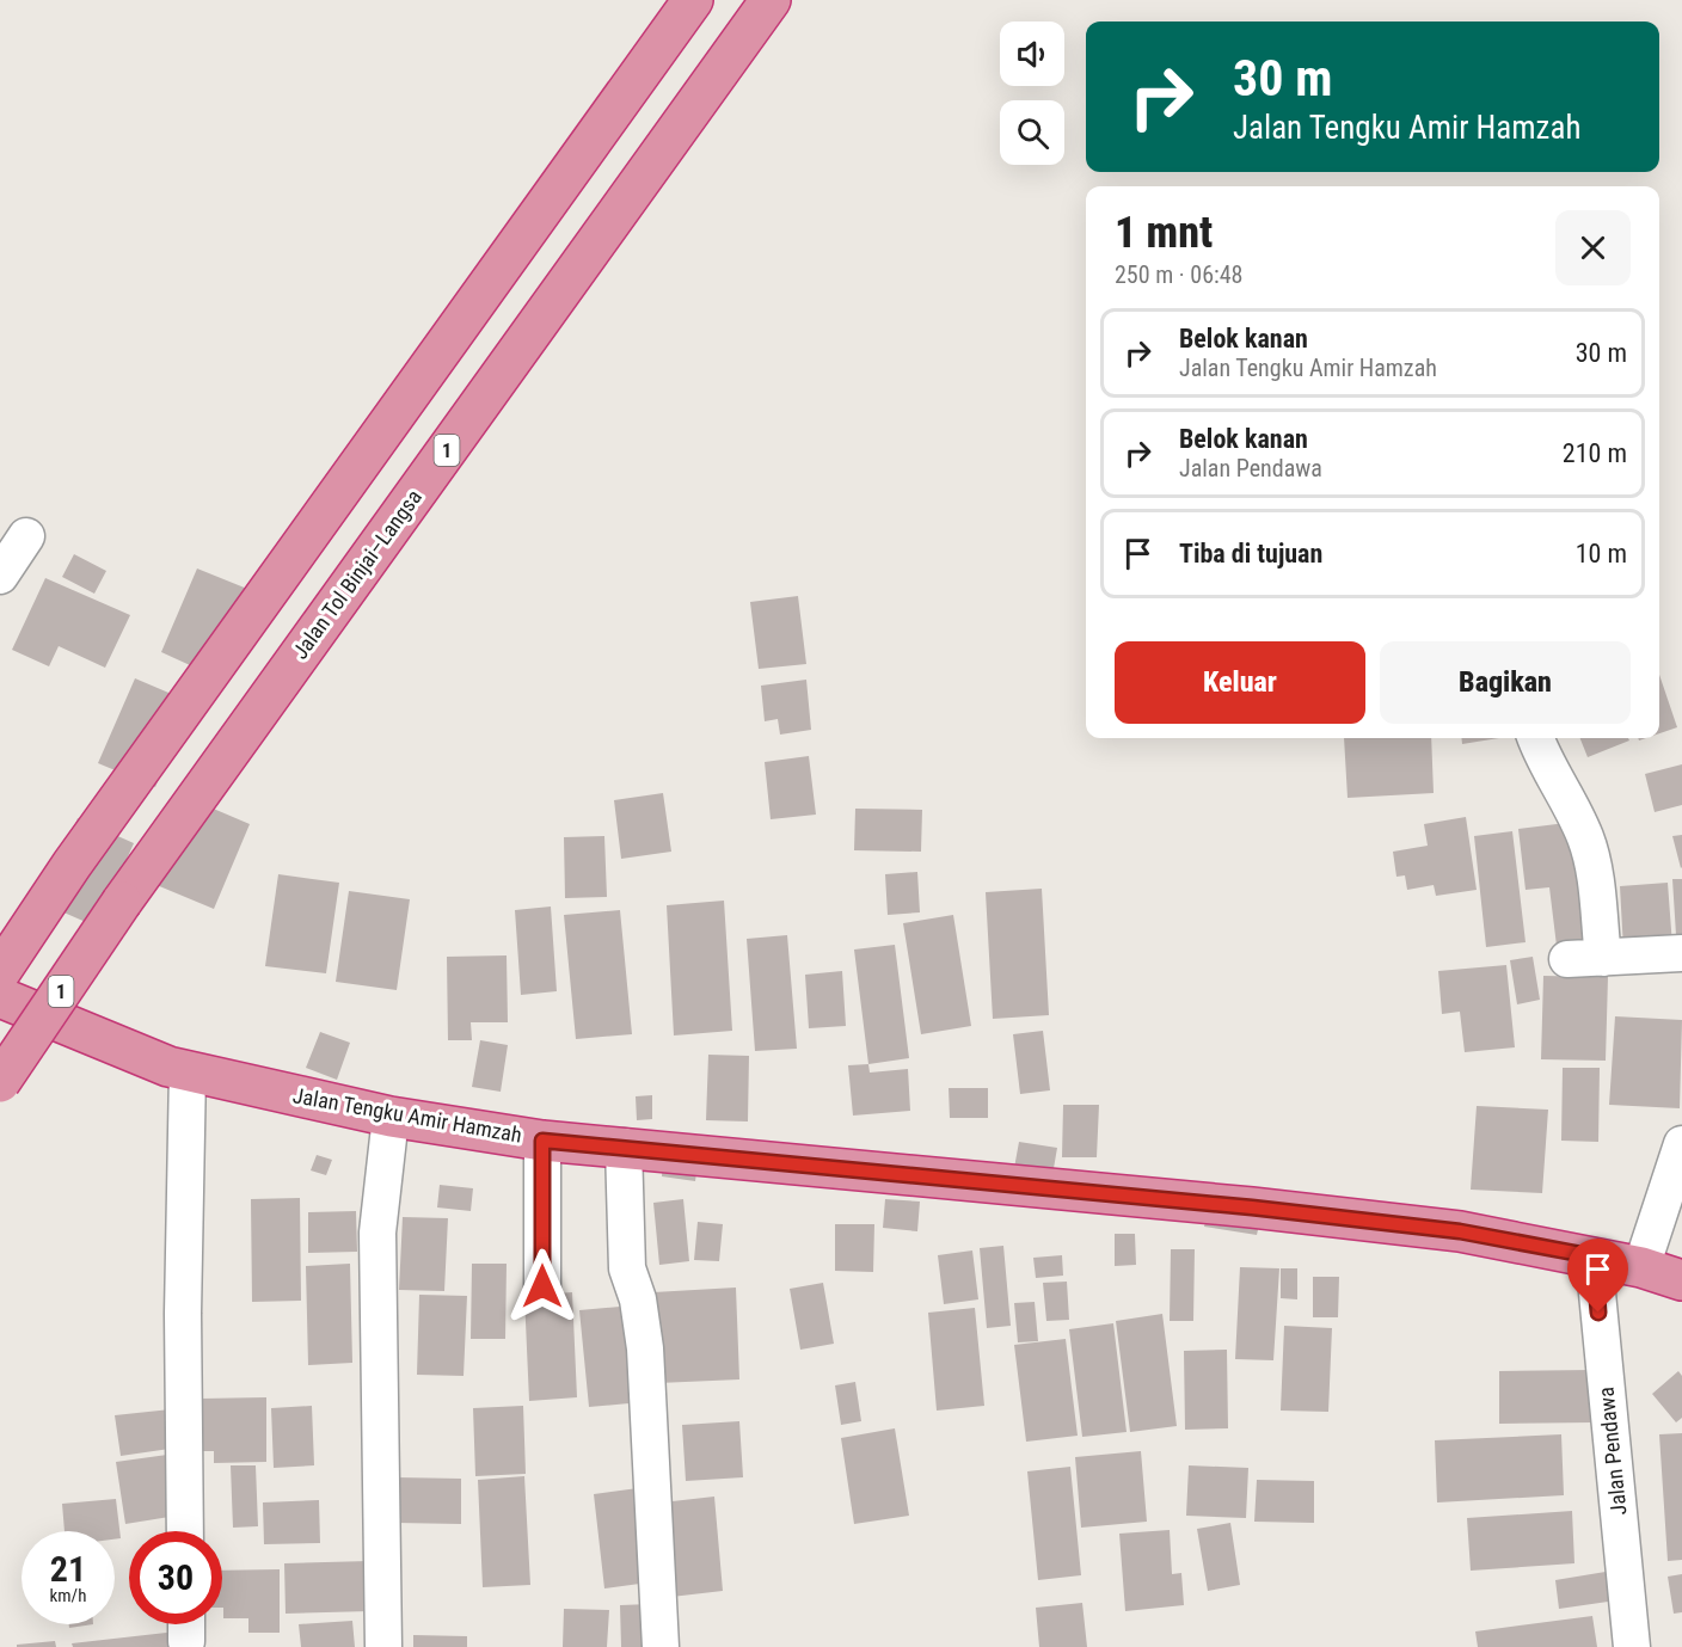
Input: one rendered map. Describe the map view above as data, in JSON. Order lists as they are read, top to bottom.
{
  "streets": {
    "highway": ["1", "Jalan Tol Binjai–Langsa", "Jalan Tengku Amir Hamzah"],
    "street": ["Jalan Pendawa"]
  },
  "crossings": [
    ["Jalan Tengku Amir Hamzah", "Jalan Pendawa"]
  ],
  "page": {
    "turn": ["30 m", "Jalan Tengku Amir Hamzah"],
    "heading": ["1 mnt", "250 m · 06:48"],
    "list": [
      {
        "name": "Belok kanan",
        "note": "Jalan Tengku Amir Hamzah",
        "value": "30 m"
      },
      {
        "name": "Belok kanan",
        "note": "Jalan Pendawa",
        "value": "210 m"
      },
      {
        "name": "Tiba di tujuan",
        "value": "10 m"
      }
    ],
    "buttons": ["Keluar", "Bagikan"],
    "speed": "21 km/h",
    "limit": "30"
  }
}
